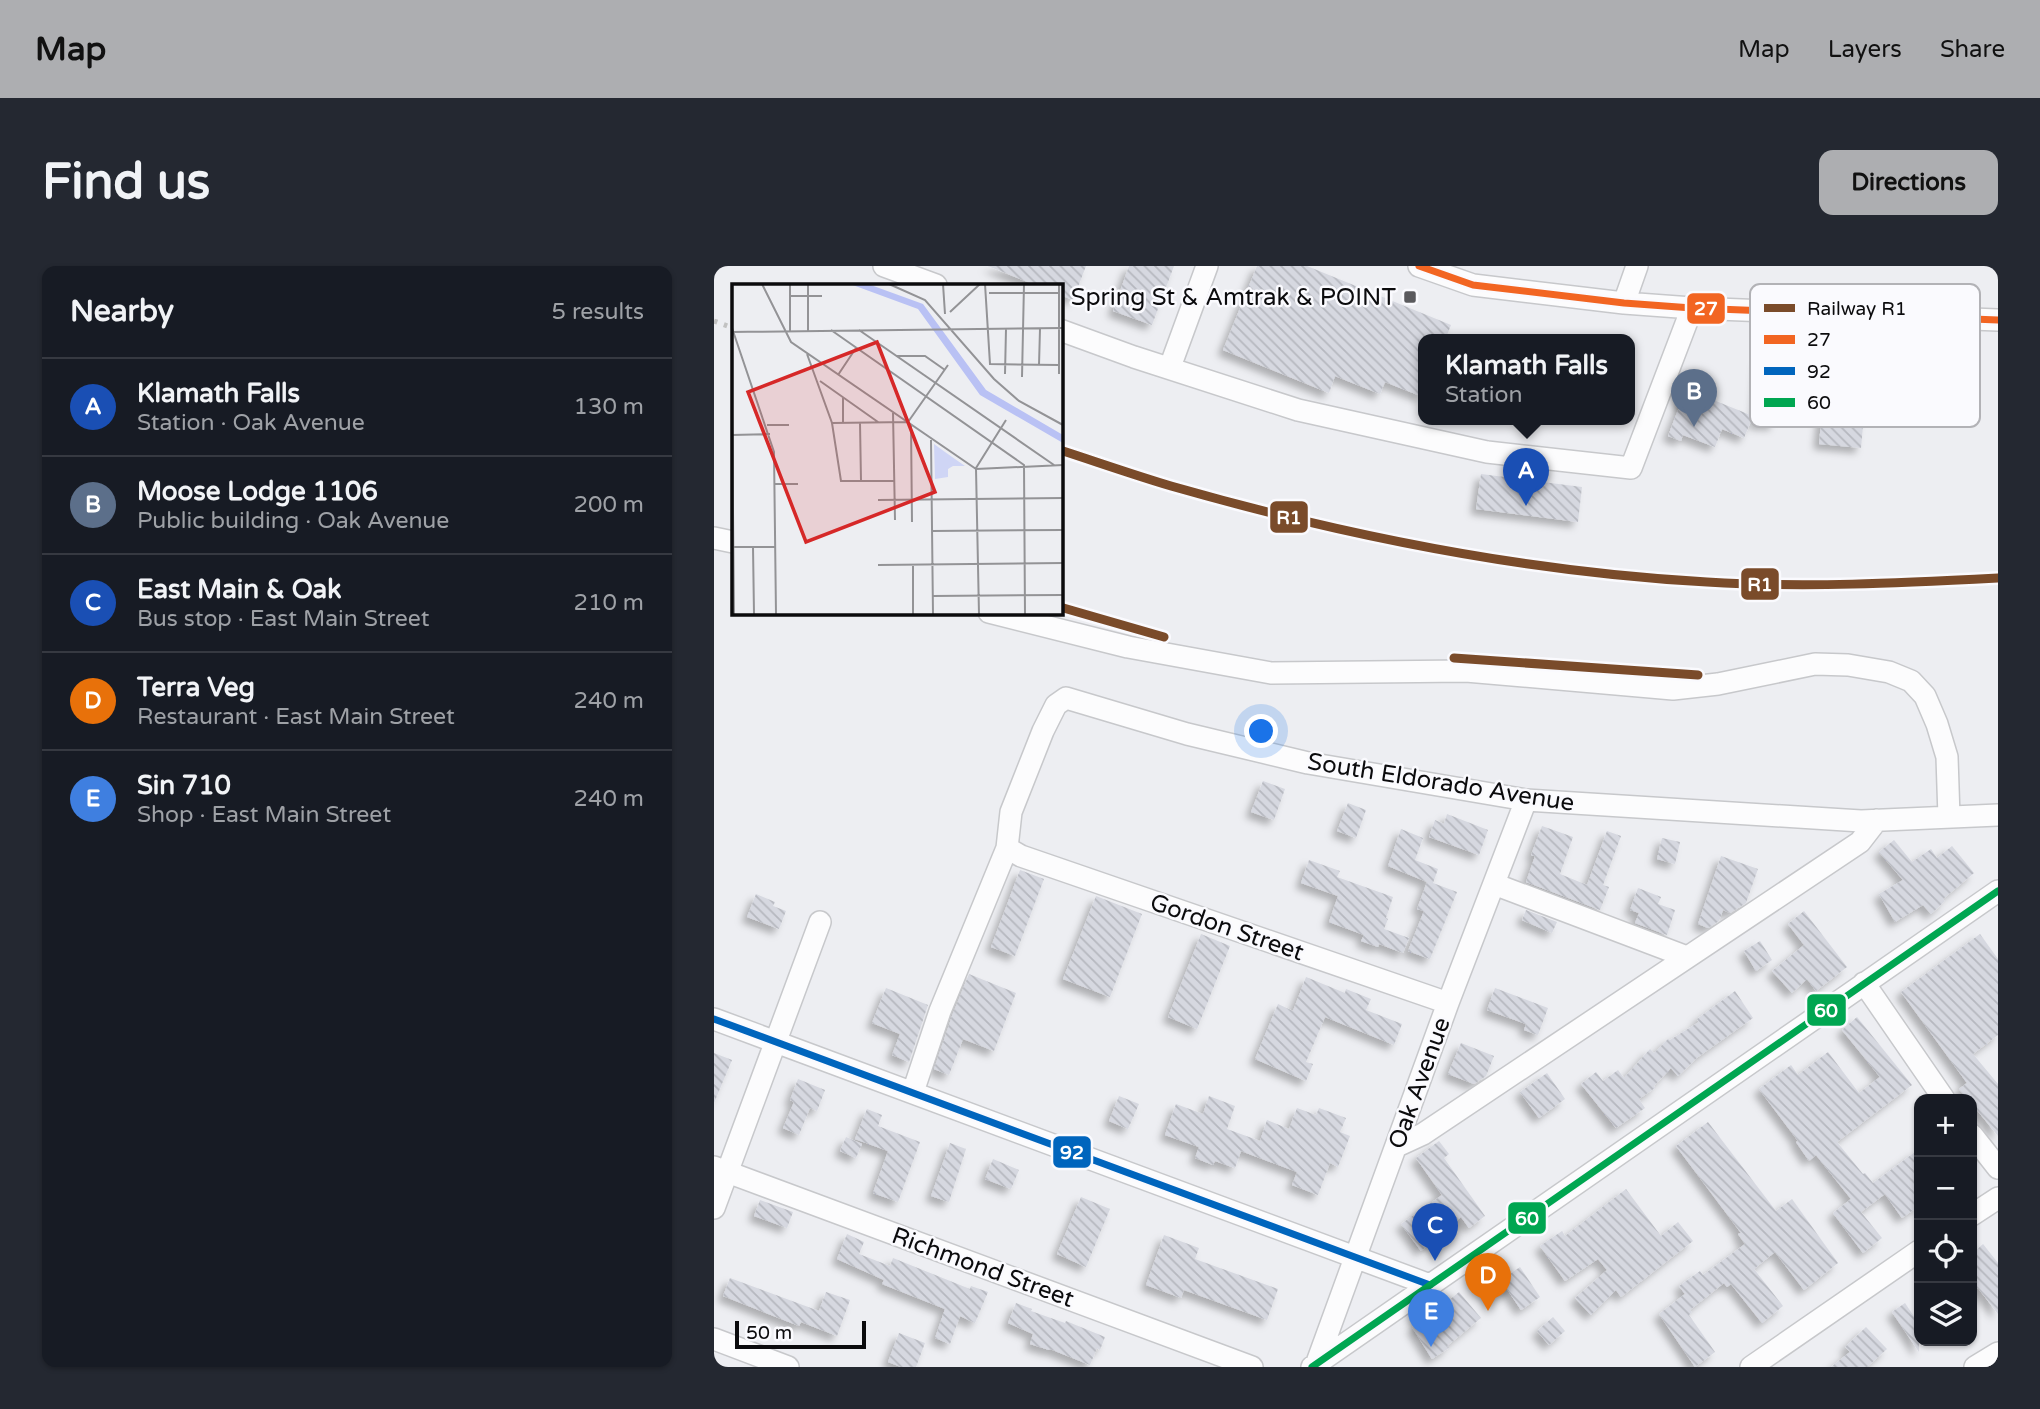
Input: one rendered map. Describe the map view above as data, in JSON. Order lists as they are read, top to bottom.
{
  "streets": {
    "street": [
      "South Eldorado Avenue",
      "Gordon Street",
      "Oak Avenue",
      "Richmond Street"
    ]
  },
  "crossings": [
    ["South Eldorado Avenue", "Gordon Street"],
    ["South Eldorado Avenue", "Oak Avenue"],
    ["Gordon Street", "Oak Avenue"]
  ],
  "places": {
    "transit": ["Spring St & Amtrak & POINT"]
  },
  "lines": [
    "transit line 27",
    "rail line R1",
    "transit line 60",
    "transit line 92"
  ],
  "legend": [
    "Railway R1",
    "27",
    "92",
    "60"
  ],
  "scale_bar": "50 m",
  "page": {
    "header": "Map",
    "nav": ["Map", "Layers", "Share"],
    "buttons": "Directions",
    "title": "Find us",
    "heading": ["Nearby", "5 results"],
    "popup": ["Klamath Falls", "Station"],
    "list": [
      {
        "mark": "A",
        "name": "Klamath Falls",
        "note": "Station · Oak Avenue",
        "value": "130 m"
      },
      {
        "mark": "B",
        "name": "Moose Lodge 1106",
        "note": "Public building · Oak Avenue",
        "value": "200 m"
      },
      {
        "mark": "C",
        "name": "East Main & Oak",
        "note": "Bus stop · East Main Street",
        "value": "210 m"
      },
      {
        "mark": "D",
        "name": "Terra Veg",
        "note": "Restaurant · East Main Street",
        "value": "240 m"
      },
      {
        "mark": "E",
        "name": "Sin 710",
        "note": "Shop · East Main Street",
        "value": "240 m"
      }
    ],
    "pins": [
      "B",
      "A",
      "C",
      "D",
      "E"
    ],
    "map_buttons": ["+", "−"],
    "scale": "50 m"
  }
}
